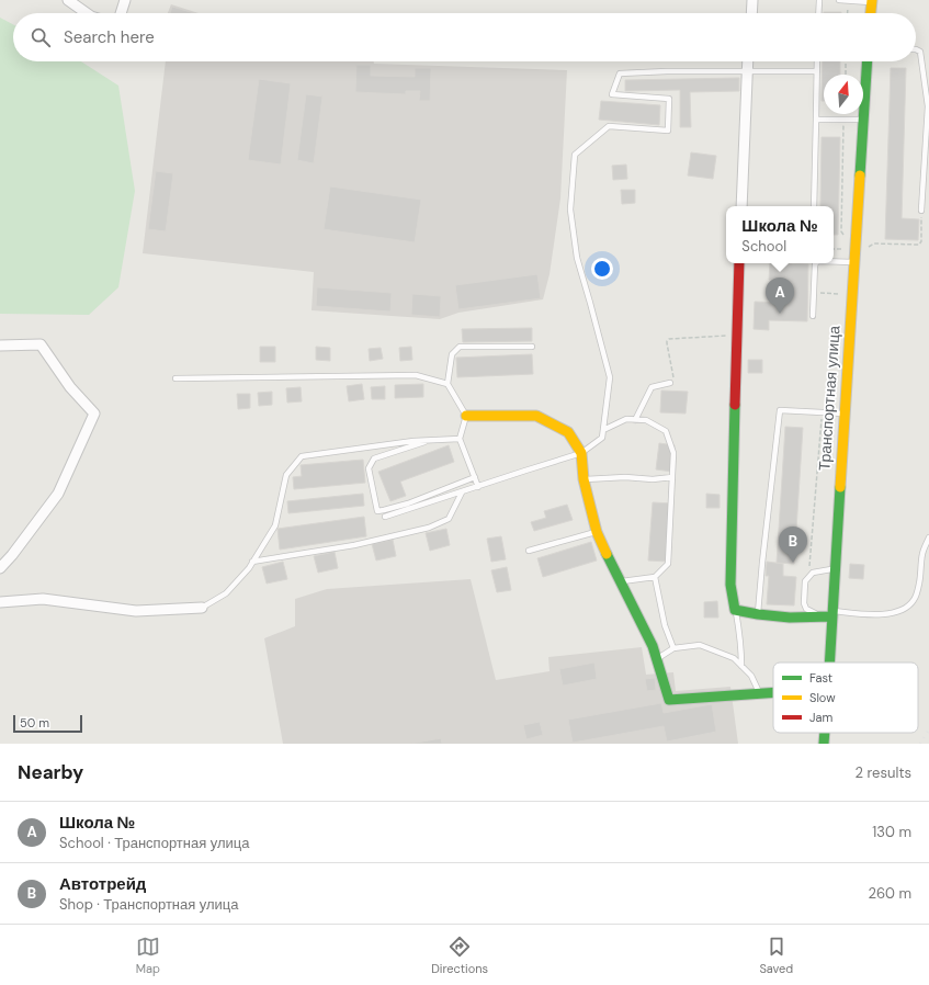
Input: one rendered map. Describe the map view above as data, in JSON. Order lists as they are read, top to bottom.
{
  "streets": {
    "street": ["Транспортная улица"]
  },
  "legend": ["Fast", "Slow", "Jam"],
  "scale_bar": "50 m",
  "north": "top",
  "page": {
    "search": "Search here",
    "popup": ["Школа №", "School"],
    "pins": ["A", "B"],
    "scale": "50 m",
    "heading": ["Nearby", "2 results"],
    "list": [
      {
        "mark": "A",
        "name": "Школа №",
        "note": "School · Транспортная улица",
        "value": "130 m"
      },
      {
        "mark": "B",
        "name": "Автотрейд",
        "note": "Shop · Транспортная улица",
        "value": "260 m"
      }
    ],
    "nav": ["Map", "Directions", "Saved"]
  }
}
